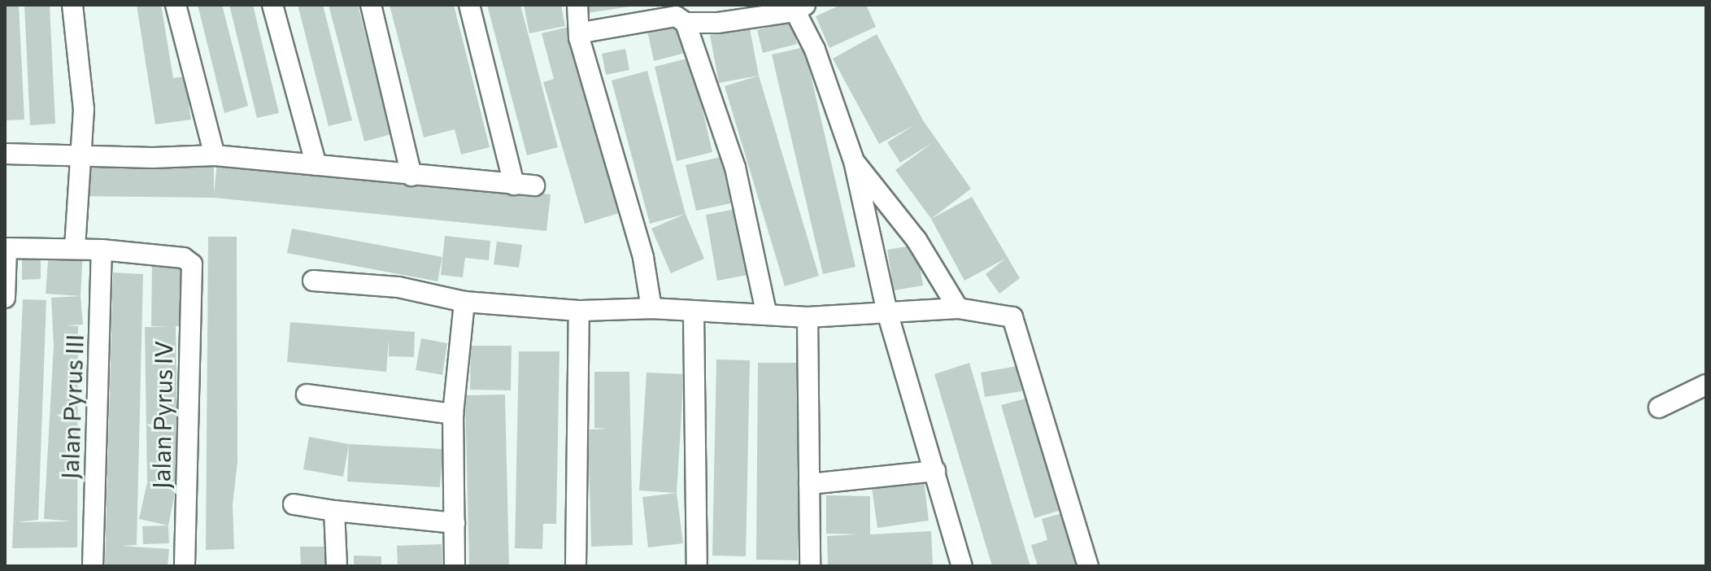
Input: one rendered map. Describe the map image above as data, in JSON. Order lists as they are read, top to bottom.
{
  "streets": {
    "street": ["Jalan Pyrus III", "Jalan Pyrus IV"]
  },
  "crossings": [
    ["Jalan Pyrus III", "Jalan Pyrus IV"]
  ]
}
